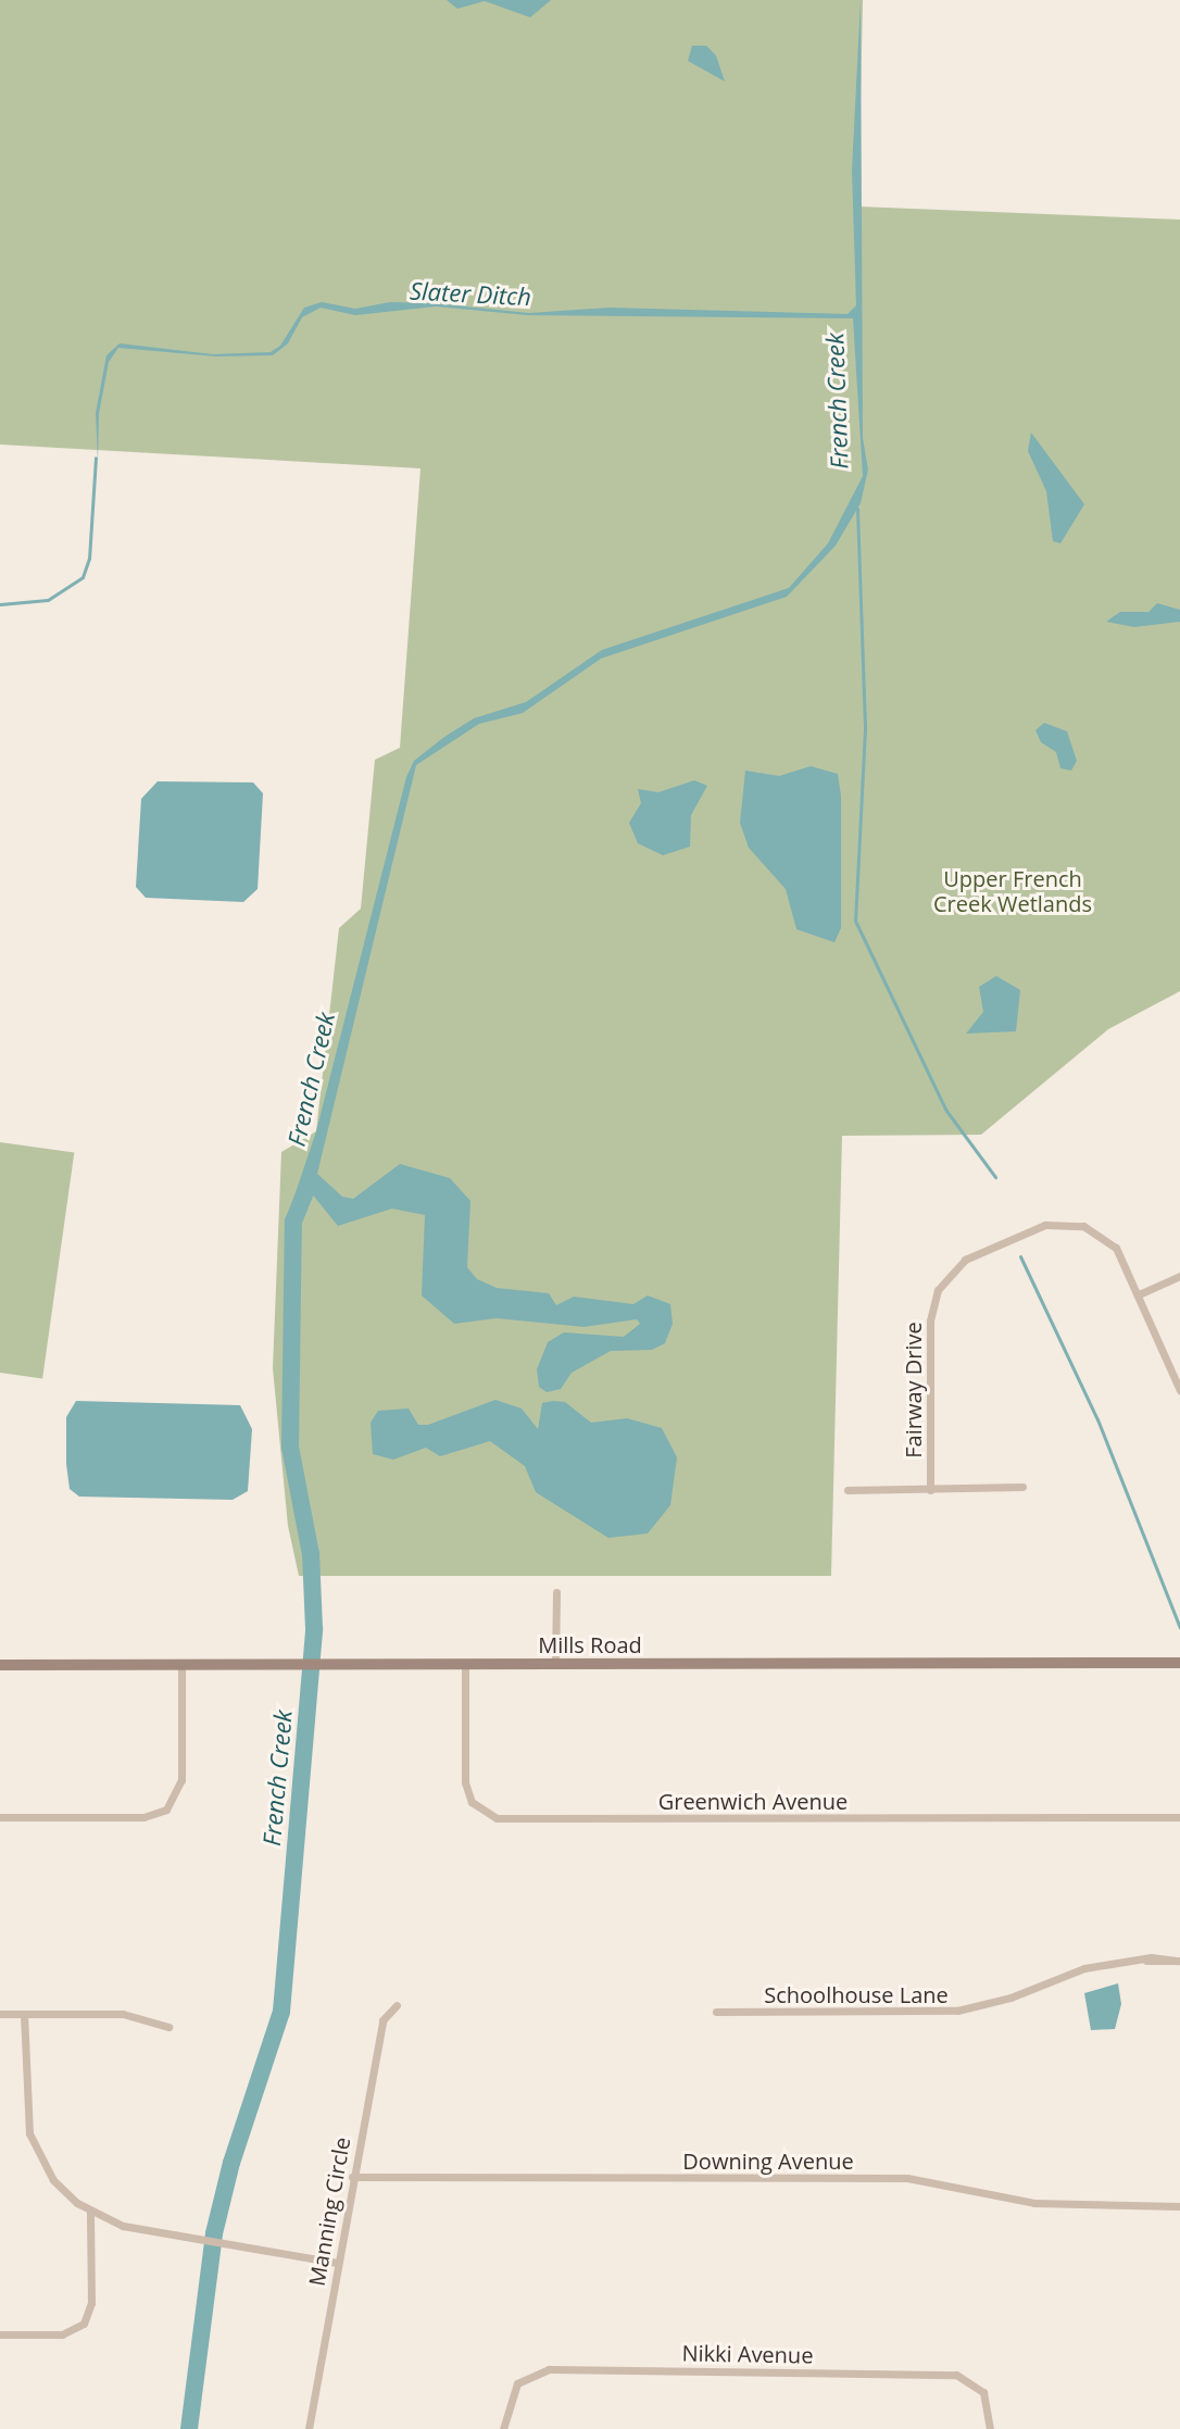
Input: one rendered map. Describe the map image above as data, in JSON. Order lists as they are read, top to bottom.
{
  "streets": {
    "street": [
      "Fairway Drive",
      "Mills Road",
      "Greenwich Avenue",
      "Schoolhouse Lane",
      "Downing Avenue",
      "Manning Circle",
      "Nikki Avenue"
    ]
  },
  "crossings": [
    ["Mills Road", "Greenwich Avenue"],
    ["Downing Avenue", "Manning Circle"]
  ],
  "water": ["Slater Ditch", "French Creek"],
  "parks": ["Upper French Creek Wetlands"]
}
